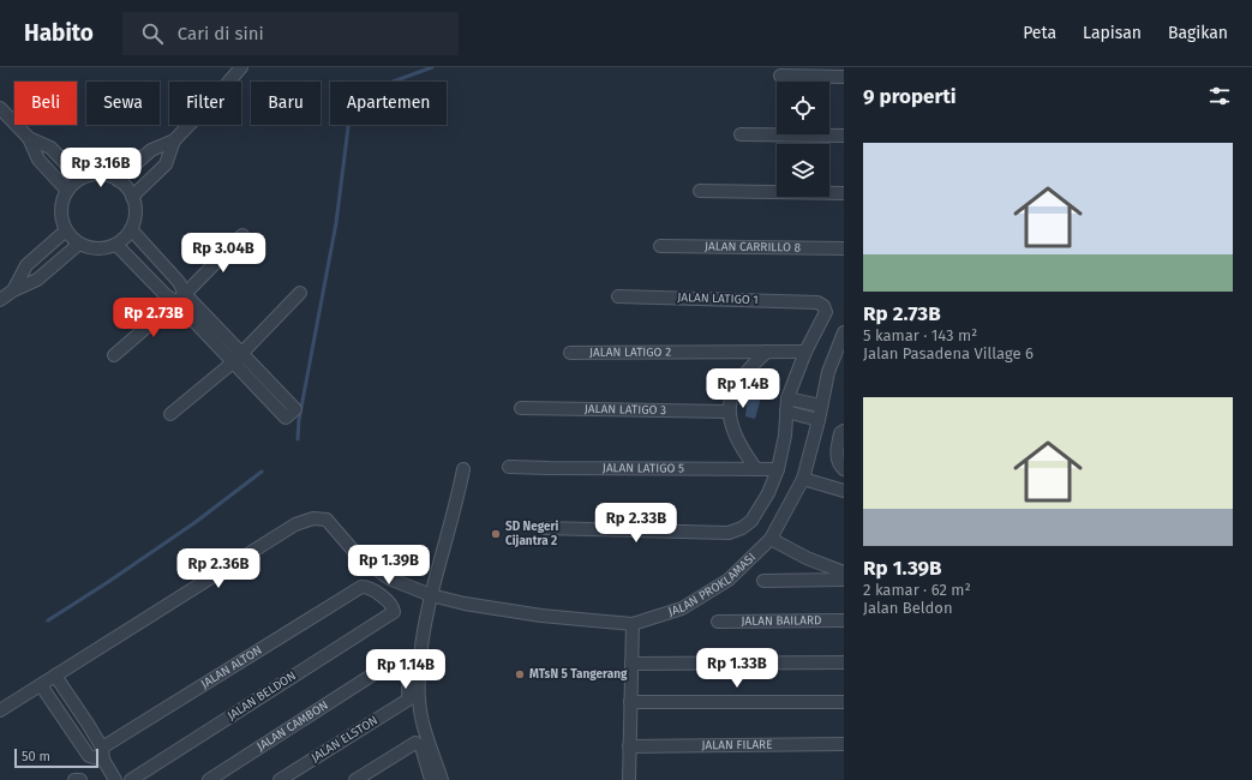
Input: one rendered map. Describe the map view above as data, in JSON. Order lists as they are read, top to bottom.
{
  "streets": {
    "street": [
      "JALAN CARRILLO 8",
      "JALAN LATIGO 1",
      "JALAN LATIGO 2",
      "JALAN LATIGO 3",
      "JALAN LATIGO 5",
      "JALAN PROKLAMASI",
      "JALAN BAILARD",
      "JALAN ALTON",
      "JALAN BELDON",
      "JALAN CAMBON",
      "JALAN ELSTON",
      "JALAN FILARE"
    ]
  },
  "crossings": [
    ["JALAN LATIGO 1", "JALAN LATIGO 2"],
    ["JALAN ALTON", "JALAN BELDON"],
    ["JALAN CAMBON", "JALAN ELSTON"]
  ],
  "places": ["SD Negeri Cijantra 2", "MTsN 5 Tangerang"],
  "scale_bar": "50 m",
  "page": {
    "header": "Habito",
    "search": "Cari di sini",
    "nav": ["Peta", "Lapisan", "Bagikan"],
    "heading": "9 properti",
    "chip": [
      "Beli",
      "Sewa",
      "Filter",
      "Baru",
      "Apartemen"
    ],
    "list": [
      {
        "name": "Rp 2.73B",
        "note": "5 kamar · 143 m² · Jalan Pasadena Village 6"
      },
      {
        "name": "Rp 1.39B",
        "note": "2 kamar · 62 m² · Jalan Beldon"
      }
    ],
    "price": [
      "Rp 3.16B",
      "Rp 3.04B",
      "Rp 2.73B",
      "Rp 1.4B",
      "Rp 2.33B",
      "Rp 1.39B",
      "Rp 2.36B",
      "Rp 1.33B",
      "Rp 1.14B"
    ],
    "scale": "50 m"
  }
}
